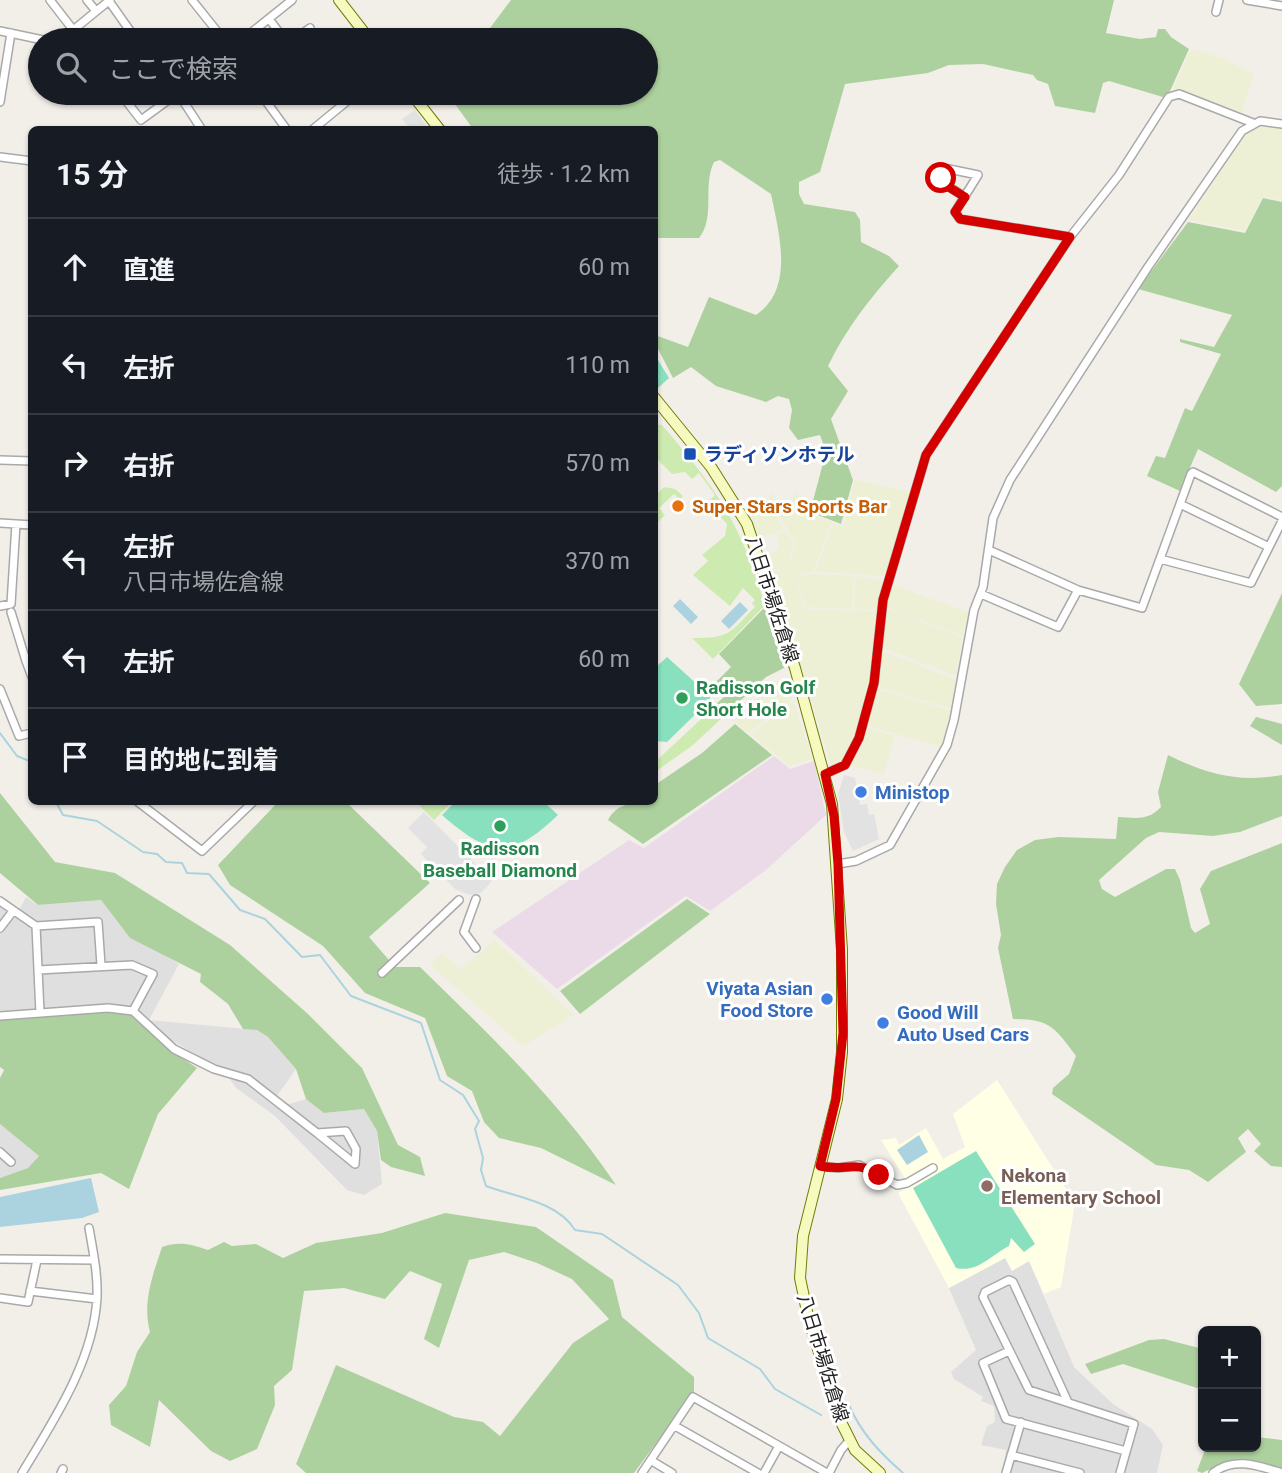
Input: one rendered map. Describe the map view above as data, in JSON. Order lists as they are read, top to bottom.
{
  "streets": {
    "main road": ["八日市場佐倉線"]
  },
  "places": {
    "transit": ["ラディソンホテル"],
    "other": [
      "Super Stars Sports Bar",
      "Radisson Golf Short Hole",
      "Ministop",
      "Radisson Baseball Diamond",
      "Viyata Asian Food Store",
      "Good Will Auto Used Cars",
      "Nekona Elementary School"
    ]
  },
  "page": {
    "search": "ここで検索",
    "heading": ["15 分", "徒歩 · 1.2 km"],
    "list": [
      ["直進", "60 m"],
      ["左折", "110 m"],
      ["右折", "570 m"],
      ["左折", "八日市場佐倉線", "370 m"],
      ["左折", "60 m"],
      "目的地に到着"
    ],
    "map_buttons": ["+", "−"]
  }
}
